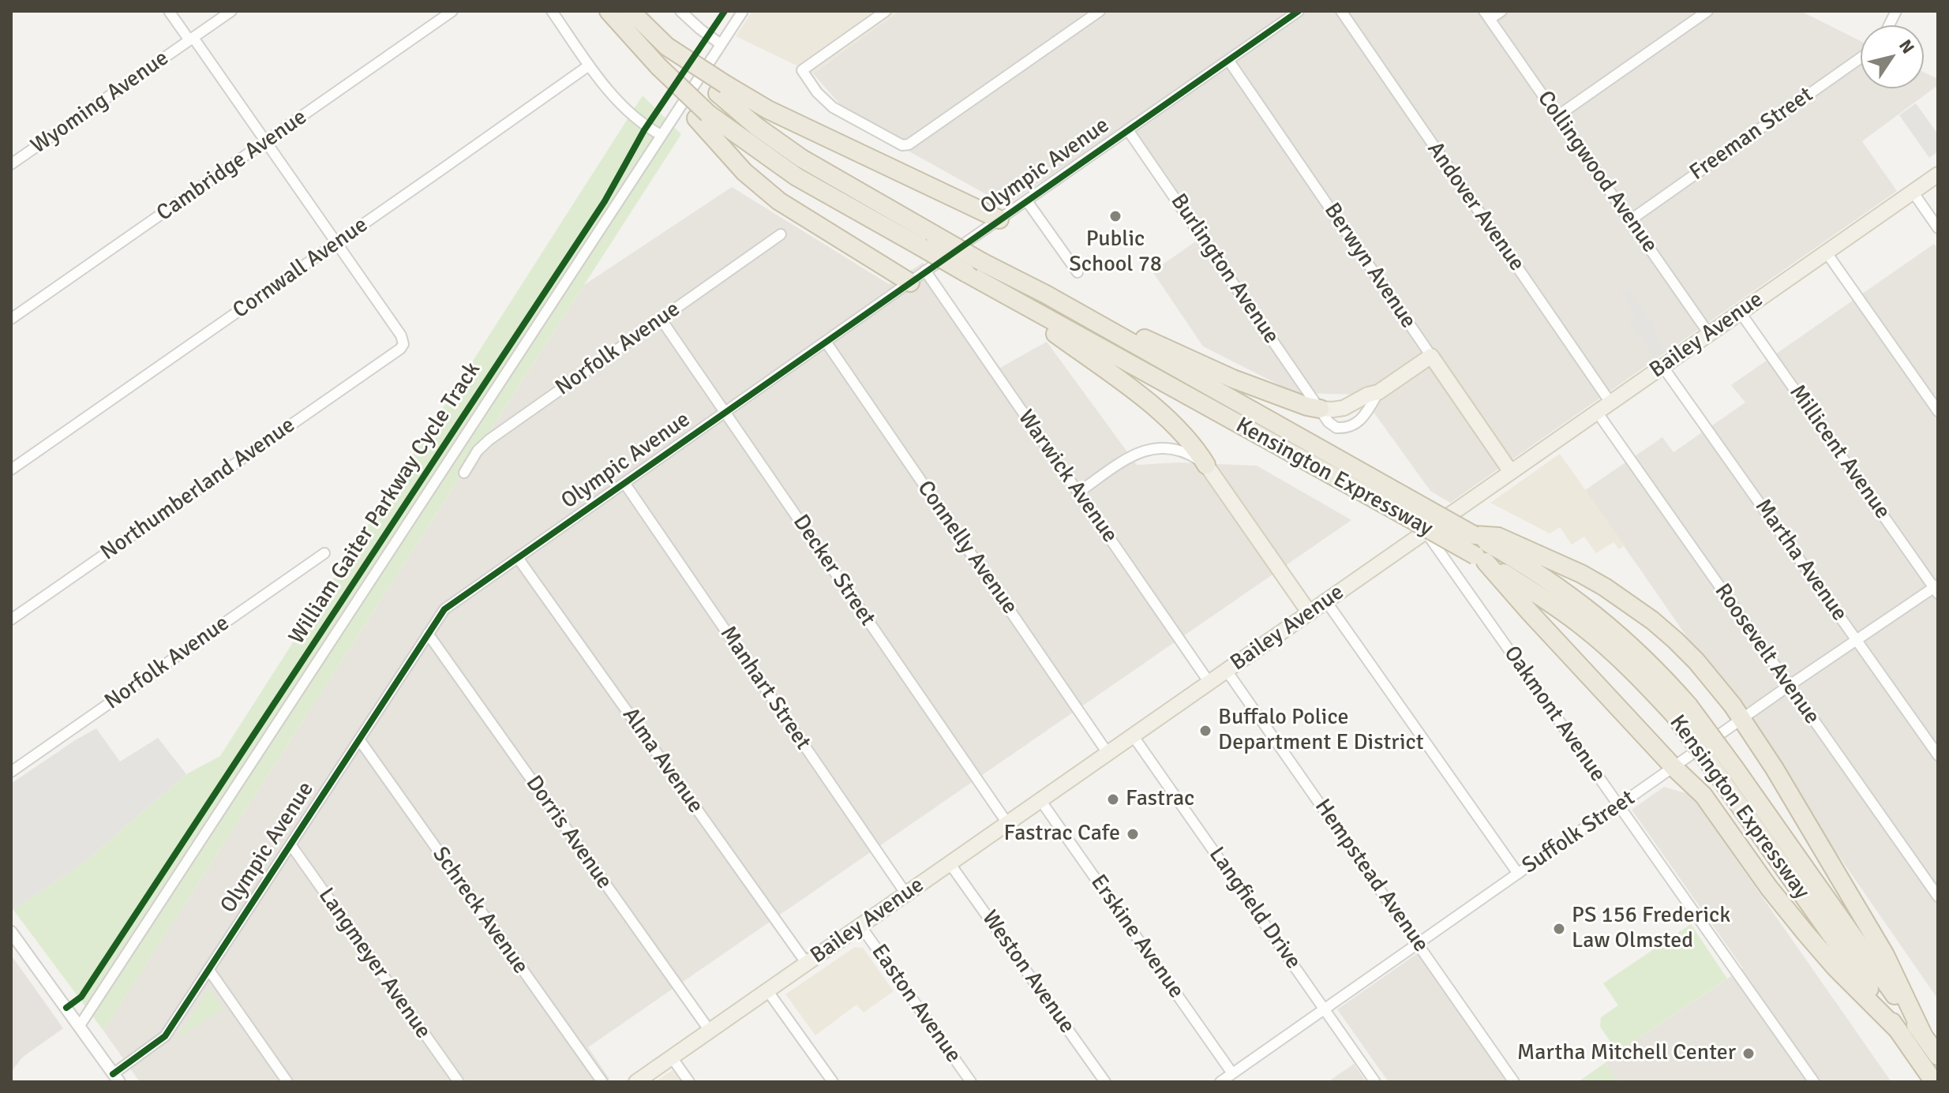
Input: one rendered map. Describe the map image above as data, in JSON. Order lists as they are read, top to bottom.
{
  "streets": {
    "highway": ["Kensington Expressway"],
    "main road": ["Berwyn Avenue", "Burlington Avenue", "Bailey Avenue"],
    "street": [
      "Wyoming Avenue",
      "Freeman Street",
      "Cambridge Avenue",
      "Olympic Avenue",
      "Collingwood Avenue",
      "Andover Avenue",
      "Cornwall Avenue",
      "Norfolk Avenue",
      "Millicent Avenue",
      "Warwick Avenue",
      "Northumberland Avenue",
      "Connelly Avenue",
      "Martha Avenue",
      "Decker Street",
      "Roosevelt Avenue",
      "Manhart Street",
      "Oakmont Avenue",
      "Alma Avenue",
      "Dorris Avenue",
      "Suffolk Street",
      "Hempstead Avenue",
      "Langfield Drive",
      "Schreck Avenue",
      "Erskine Avenue",
      "Langmeyer Avenue",
      "Weston Avenue",
      "Easton Avenue"
    ],
    "cycle path": ["William Gaiter Parkway Cycle Track"]
  },
  "crossings": [
    ["Freeman Street", "Collingwood Avenue"],
    ["Olympic Avenue", "Berwyn Avenue"],
    ["Olympic Avenue", "Burlington Avenue"],
    ["Olympic Avenue", "Warwick Avenue"],
    ["Olympic Avenue", "Connelly Avenue"],
    ["Olympic Avenue", "Decker Street"],
    ["Olympic Avenue", "Manhart Street"],
    ["Olympic Avenue", "Alma Avenue"],
    ["Olympic Avenue", "Dorris Avenue"],
    ["Olympic Avenue", "Schreck Avenue"],
    ["Olympic Avenue", "Langmeyer Avenue"],
    ["Collingwood Avenue", "Bailey Avenue"],
    ["Andover Avenue", "Bailey Avenue"],
    ["Berwyn Avenue", "Burlington Avenue"],
    ["Berwyn Avenue", "Bailey Avenue"],
    ["Cornwall Avenue", "Northumberland Avenue"],
    ["Bailey Avenue", "Millicent Avenue"],
    ["Bailey Avenue", "Warwick Avenue"],
    ["Bailey Avenue", "Connelly Avenue"],
    ["Bailey Avenue", "Martha Avenue"],
    ["Bailey Avenue", "Decker Street"],
    ["Bailey Avenue", "Roosevelt Avenue"],
    ["Bailey Avenue", "Manhart Street"],
    ["Bailey Avenue", "Oakmont Avenue"],
    ["Bailey Avenue", "Alma Avenue"],
    ["Bailey Avenue", "Dorris Avenue"],
    ["Bailey Avenue", "Hempstead Avenue"],
    ["Bailey Avenue", "Langfield Drive"],
    ["Bailey Avenue", "Erskine Avenue"],
    ["Bailey Avenue", "Weston Avenue"],
    ["Bailey Avenue", "Easton Avenue"],
    ["Norfolk Avenue", "Decker Street"],
    ["Millicent Avenue", "Suffolk Street"],
    ["Martha Avenue", "Suffolk Street"],
    ["Roosevelt Avenue", "Suffolk Street"],
    ["Oakmont Avenue", "Suffolk Street"],
    ["Suffolk Street", "Hempstead Avenue"],
    ["Suffolk Street", "Langfield Drive"],
    ["Suffolk Street", "Erskine Avenue"]
  ],
  "places": [
    "Public School 78",
    "Buffalo Police Department E District",
    "Fastrac",
    "Fastrac Cafe",
    "PS 156 Frederick Law Olmsted",
    "Martha Mitchell Center"
  ],
  "north": "top right"
}
